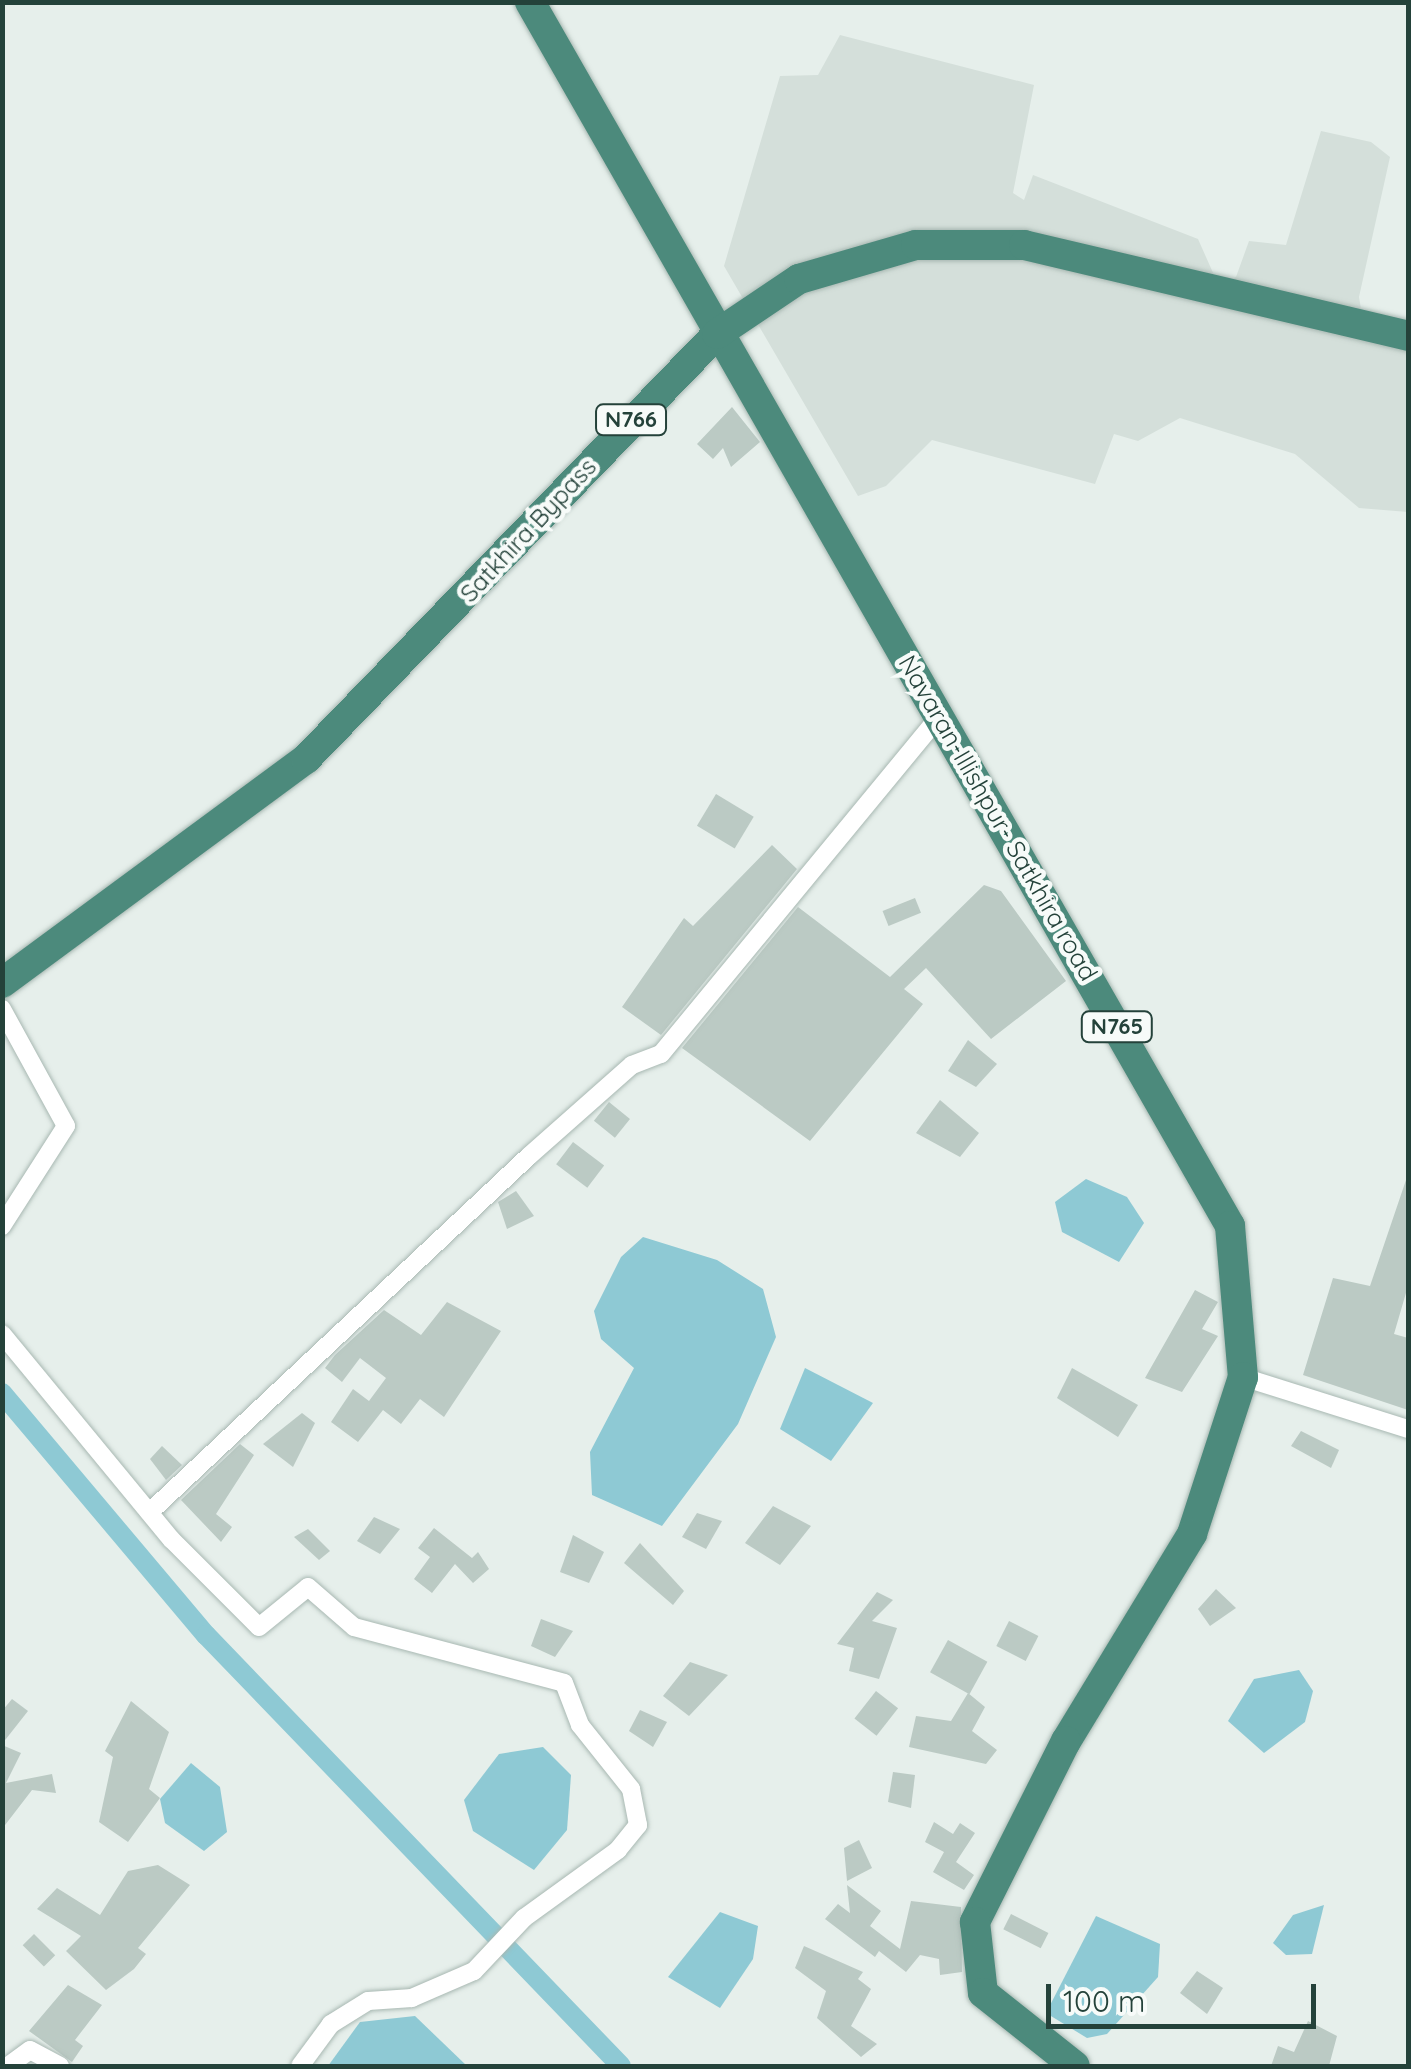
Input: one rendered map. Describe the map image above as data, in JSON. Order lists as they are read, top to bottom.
{
  "streets": {
    "highway": [
      "N766",
      "Satkhira Bypass",
      "Navaran-Illishpur- Satkhira road",
      "N765"
    ]
  },
  "crossings": [
    ["Satkhira Bypass", "Navaran-Illishpur- Satkhira road"]
  ],
  "scale_bar": "100 m"
}
